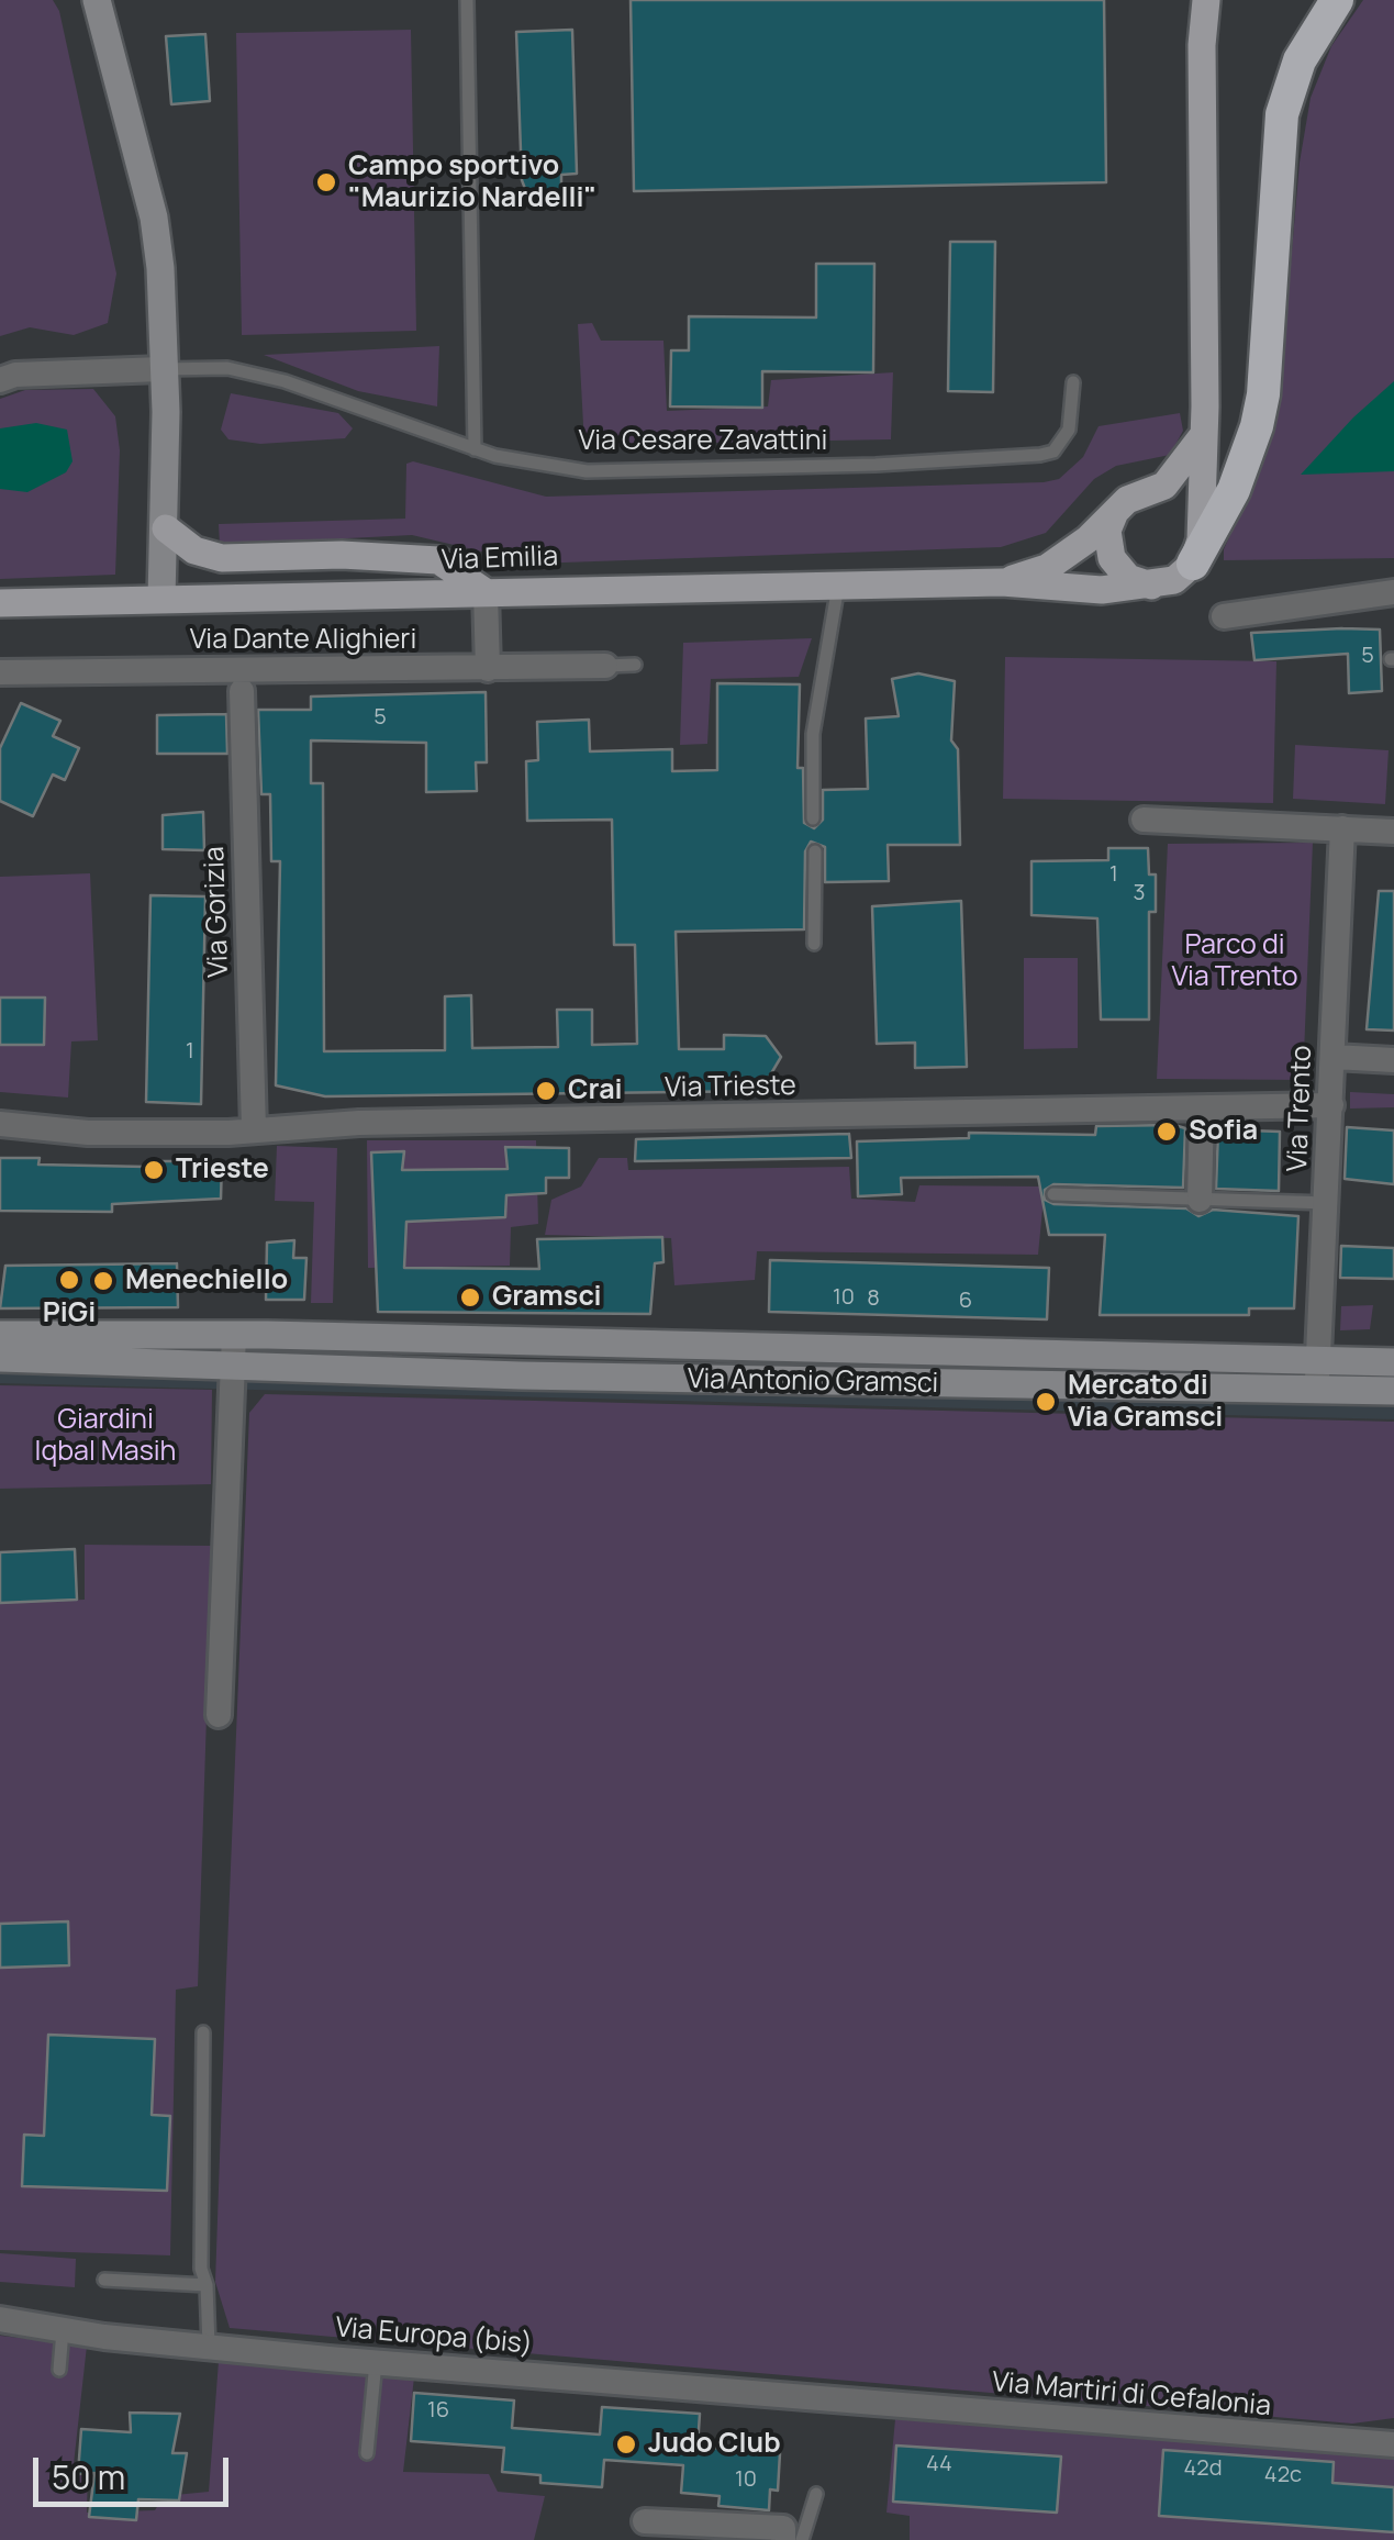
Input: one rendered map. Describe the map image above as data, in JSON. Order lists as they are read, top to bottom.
{
  "streets": {
    "main road": ["Via Emilia"],
    "street": [
      "Via Dante Alighieri",
      "Via Gorizia",
      "Via Trieste",
      "Via Trento",
      "Via Antonio Gramsci",
      "Via Europa (bis)",
      "Via Martiri di Cefalonia"
    ],
    "lane": ["Via Cesare Zavattini"]
  },
  "crossings": [
    ["Via Gorizia", "Via Trieste"],
    ["Via Trieste", "Via Trento"],
    ["Via Trento", "Via Antonio Gramsci"],
    ["Via Europa (bis)", "Via Martiri di Cefalonia"]
  ],
  "parks": ["Parco di Via Trento", "Giardini Iqbal Masih"],
  "places": [
    "Campo sportivo \"Maurizio Nardelli\"",
    "Crai",
    "Sofia",
    "Trieste",
    "PiGi",
    "Menechiello",
    "Gramsci",
    "Mercato di Via Gramsci",
    "Judo Club"
  ],
  "house_numbers": [
    "5",
    "5",
    "1",
    "3",
    "1",
    "10",
    "8",
    "6",
    "16",
    "44",
    "42d",
    "42c",
    "10"
  ],
  "scale_bar": "50 m"
}
